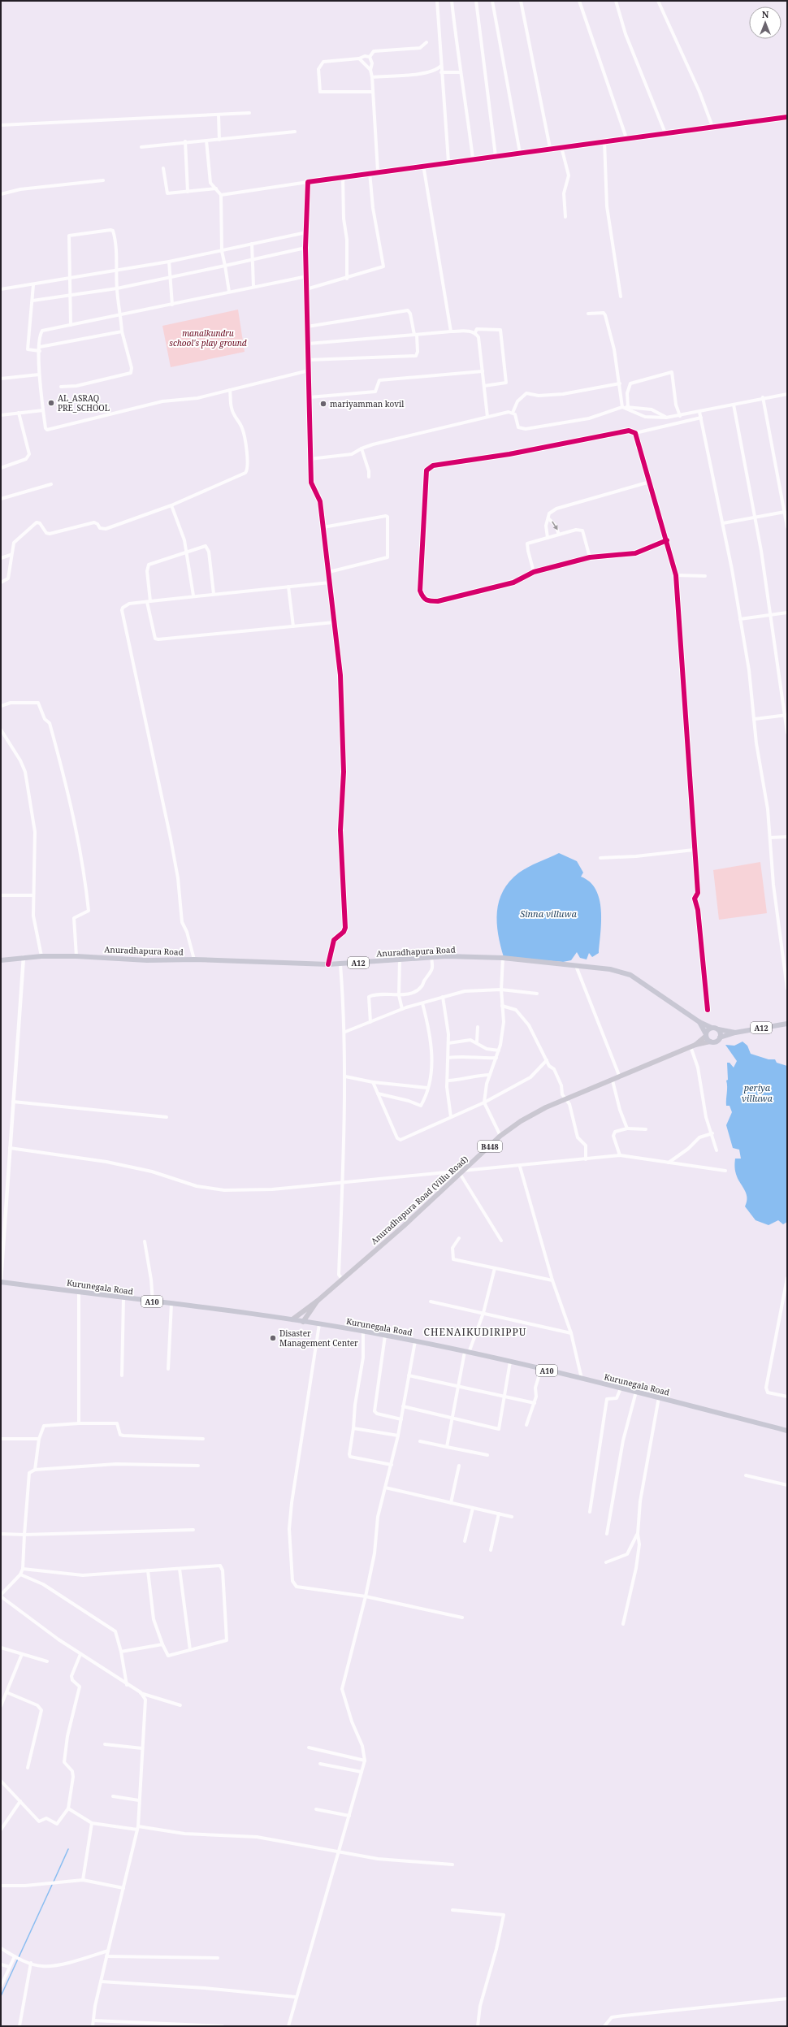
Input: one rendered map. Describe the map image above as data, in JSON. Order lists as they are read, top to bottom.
{
  "streets": {
    "highway": [
      "Anuradhapura Road",
      "A12",
      "Kurunegala Road",
      "A10"
    ],
    "main road": ["B448", "Anuradhapura Road (Villu Road)"]
  },
  "crossings": [
    ["Anuradhapura Road", "A12"],
    ["Anuradhapura Road", "Anuradhapura Road (Villu Road)"],
    ["A12", "Anuradhapura Road (Villu Road)"],
    ["Anuradhapura Road (Villu Road)", "Kurunegala Road"]
  ],
  "districts": ["CHENAIKUDIRIPPU"],
  "water": ["Sinna villuwa", "periya villuwa"],
  "parks": ["manalkundru school's play ground"],
  "places": ["AL_ASRAQ PRE_SCHOOL", "mariyamman kovil", "Disaster Management Center"],
  "north": "top"
}
